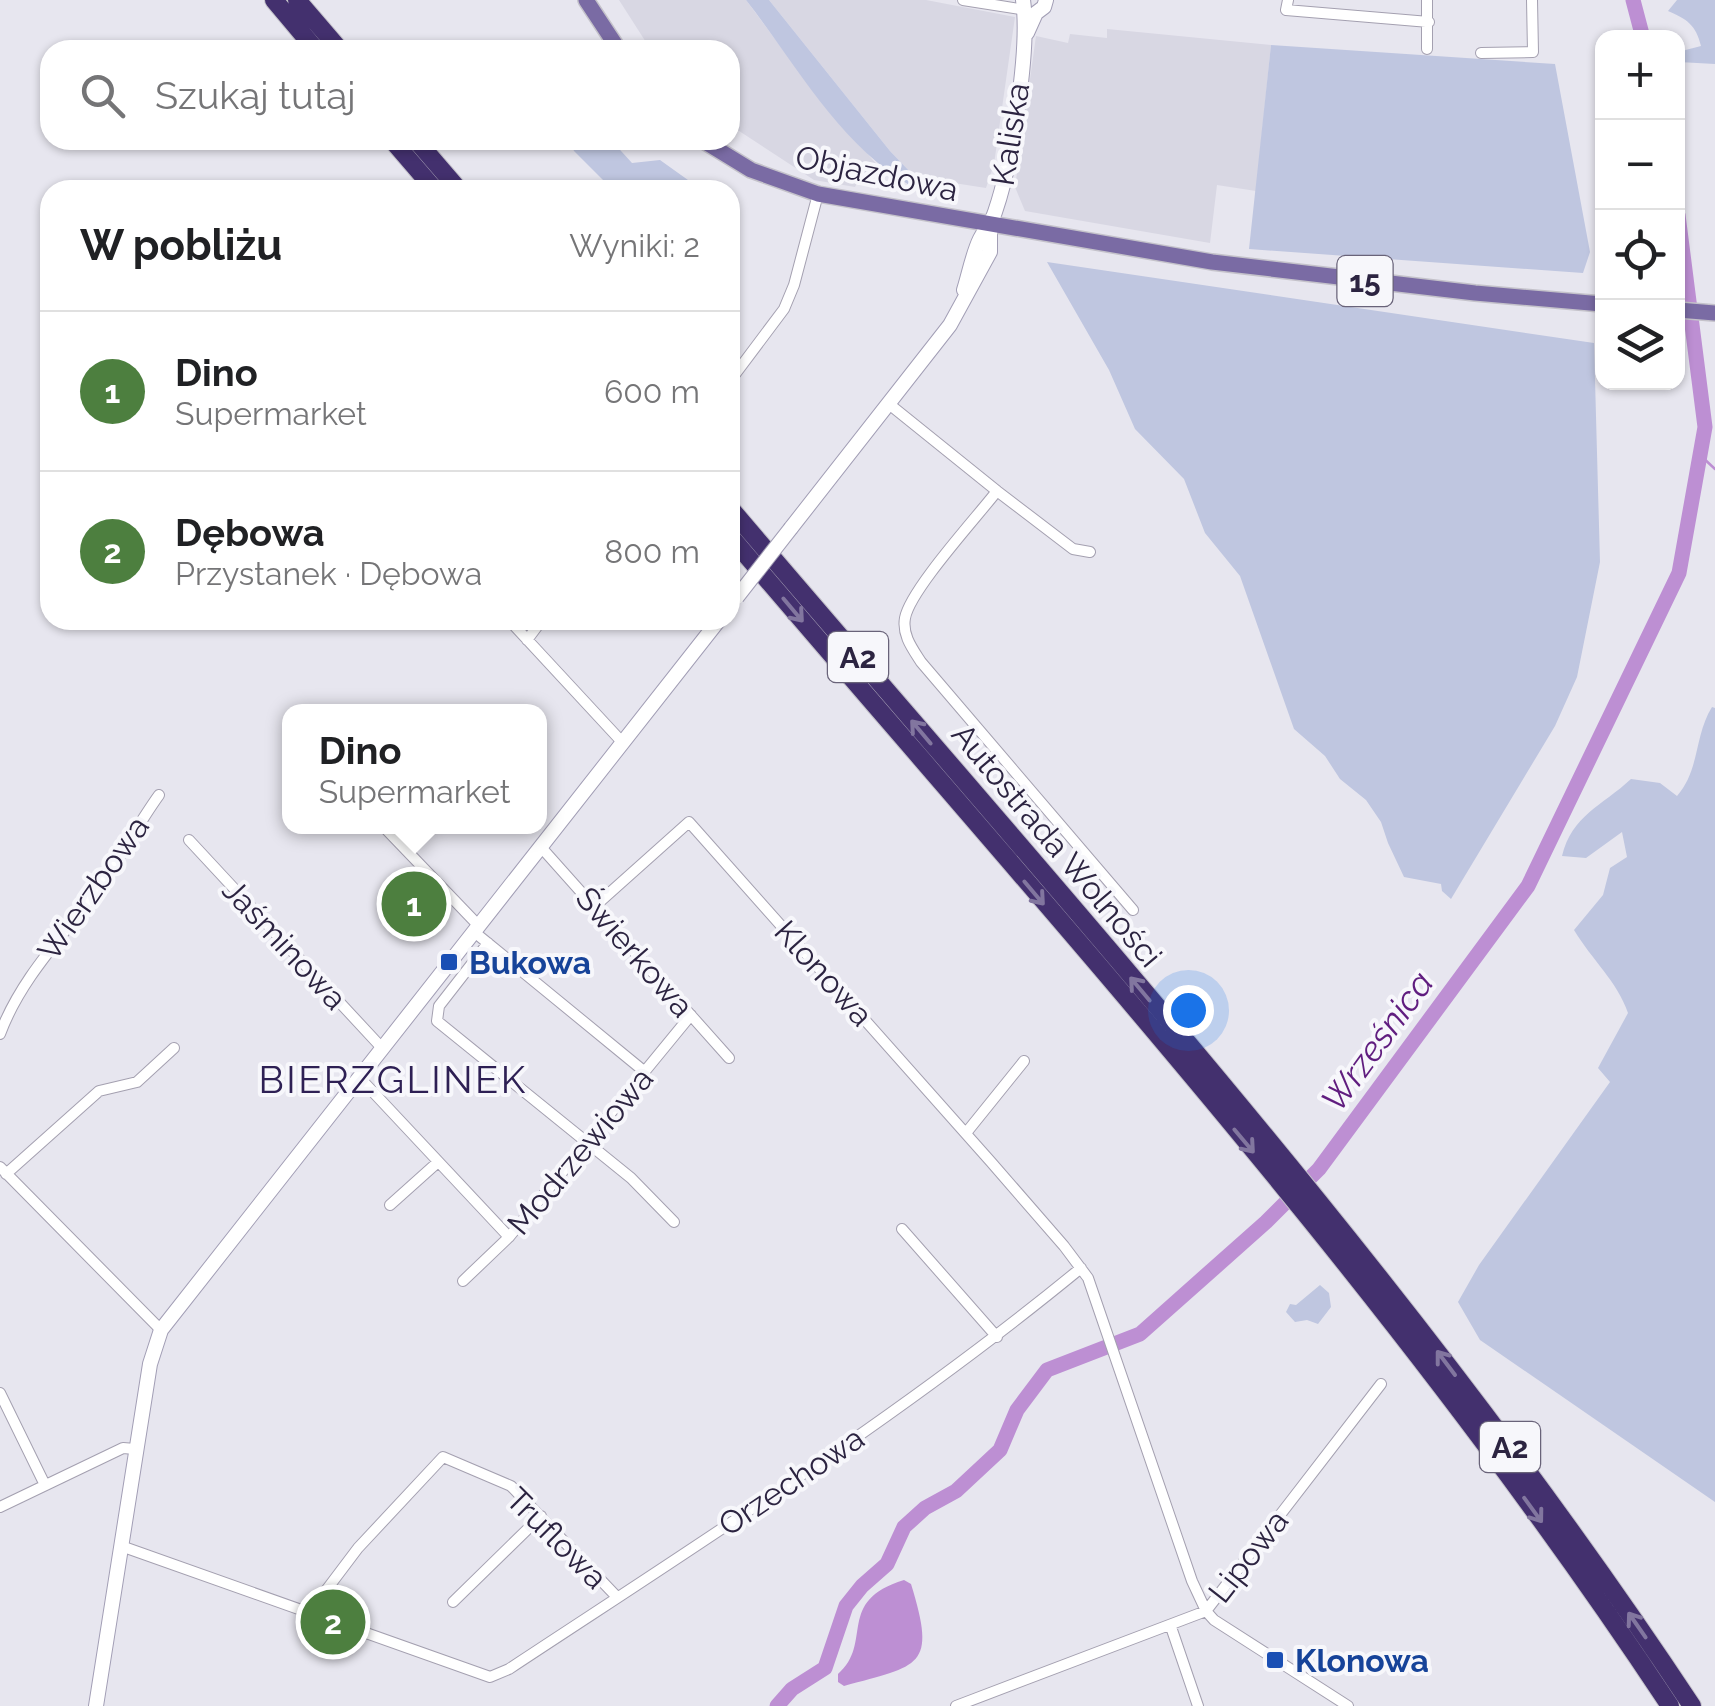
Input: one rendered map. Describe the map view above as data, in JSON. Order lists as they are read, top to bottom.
{
  "streets": {
    "highway": ["A2", "Autostrada Wolności"],
    "main road": ["Kaliska", "Objazdowa", "15"],
    "street": [
      "Wierzbowa",
      "Jaśminowa",
      "Świerkowa",
      "Klonowa",
      "Modrzewiowa",
      "Orzechowa",
      "Truflowa",
      "Lipowa"
    ]
  },
  "crossings": [
    ["Kaliska", "Objazdowa"],
    ["Kaliska", "15"],
    ["Objazdowa", "15"],
    ["Świerkowa", "Klonowa"],
    ["Świerkowa", "Modrzewiowa"],
    ["Klonowa", "Orzechowa"],
    ["Klonowa", "Lipowa"],
    ["Orzechowa", "Truflowa"]
  ],
  "districts": ["BIERZGLINEK"],
  "water": ["Wrześnica"],
  "places": {
    "transit": ["Bukowa", "Klonowa"]
  },
  "page": {
    "map_buttons": ["+", "−"],
    "search": "Szukaj tutaj",
    "heading": ["W pobliżu", "Wyniki: 2"],
    "list": [
      {
        "mark": "1",
        "name": "Dino",
        "note": "Supermarket",
        "value": "600 m"
      },
      {
        "mark": "2",
        "name": "Dębowa",
        "note": "Przystanek · Dębowa",
        "value": "800 m"
      }
    ],
    "popup": ["Dino", "Supermarket"],
    "pins": ["1", "2"]
  }
}
